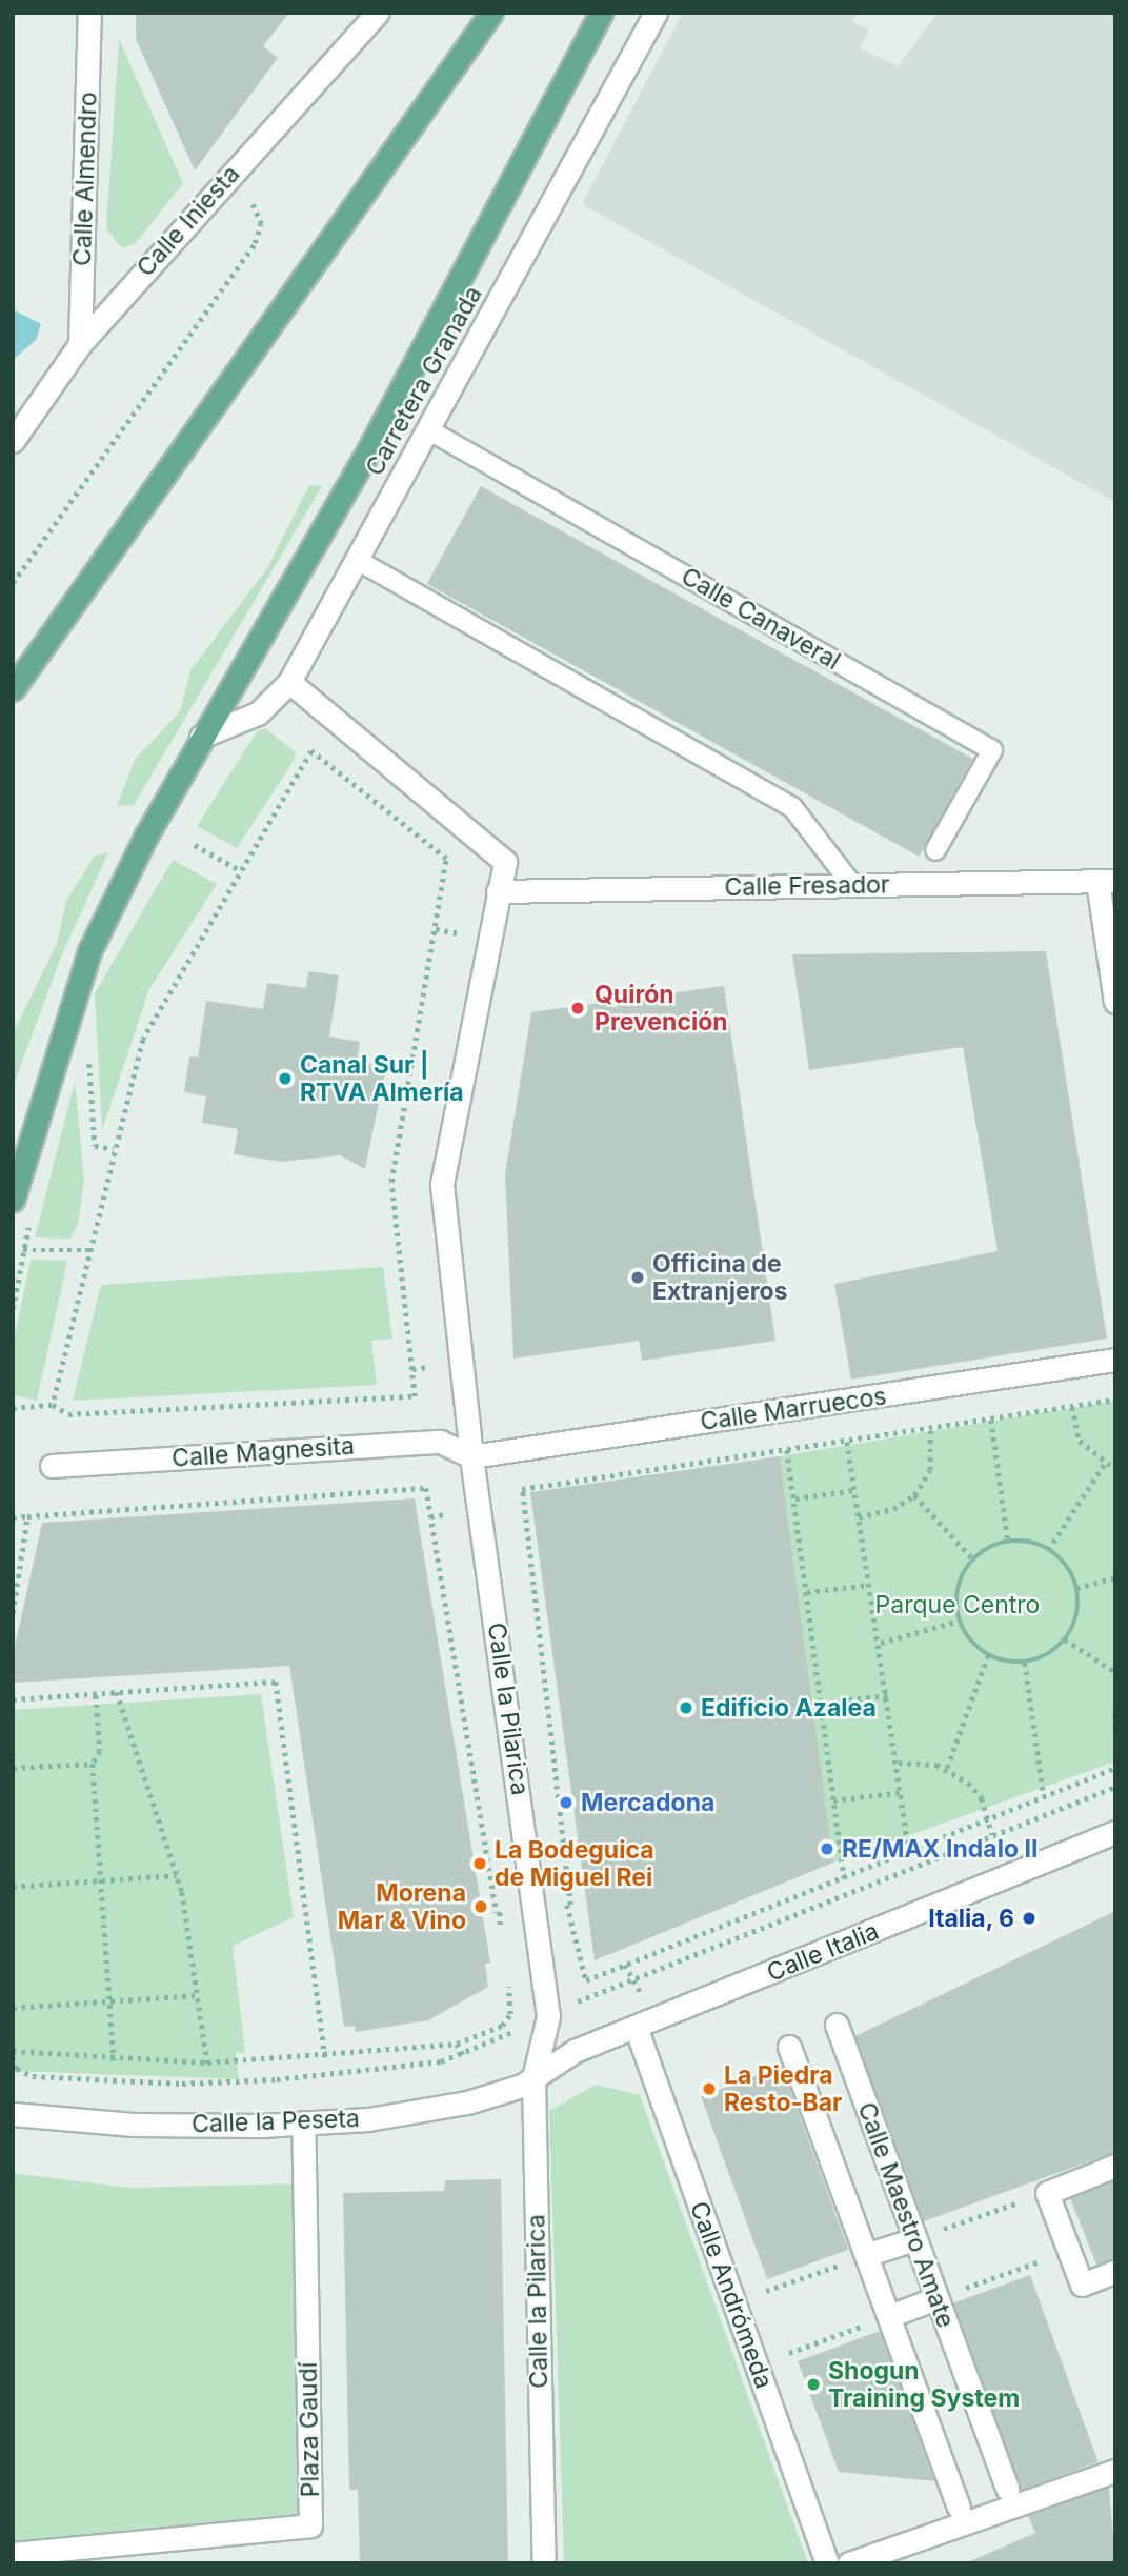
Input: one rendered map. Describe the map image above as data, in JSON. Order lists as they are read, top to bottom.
{
  "streets": {
    "main road": ["Carretera Granada"],
    "street": [
      "Calle Almendro",
      "Calle Iniesta",
      "Calle Fresador",
      "Calle Marruecos",
      "Calle Magnesita",
      "Calle la Pilarica",
      "Calle Italia",
      "Calle la Peseta",
      "Calle Maestro Amate",
      "Calle Andrómeda",
      "Plaza Gaudí"
    ],
    "lane": ["Calle Canaveral"]
  },
  "crossings": [
    ["Calle Almendro", "Calle Iniesta"],
    ["Carretera Granada", "Calle Canaveral"],
    ["Carretera Granada", "Calle la Pilarica"],
    ["Calle Fresador", "Calle la Pilarica"],
    ["Calle Marruecos", "Calle Magnesita"],
    ["Calle Marruecos", "Calle la Pilarica"],
    ["Calle Magnesita", "Calle la Pilarica"],
    ["Calle la Pilarica", "Calle Italia"],
    ["Calle la Pilarica", "Calle la Peseta"],
    ["Calle Italia", "Calle la Peseta"],
    ["Calle Italia", "Calle Andrómeda"],
    ["Calle la Peseta", "Plaza Gaudí"]
  ],
  "parks": ["Parque Centro"],
  "places": [
    "Quirón Prevención",
    "Canal Sur | RTVA Almería",
    "Officina de Extranjeros",
    "Edificio Azalea",
    "Mercadona",
    "RE/MAX Indalo II",
    "La Bodeguica de Miguel Rei",
    "Morena Mar & Vino",
    "Italia, 6",
    "La Piedra Resto-Bar",
    "Shogun Training System"
  ]
}
